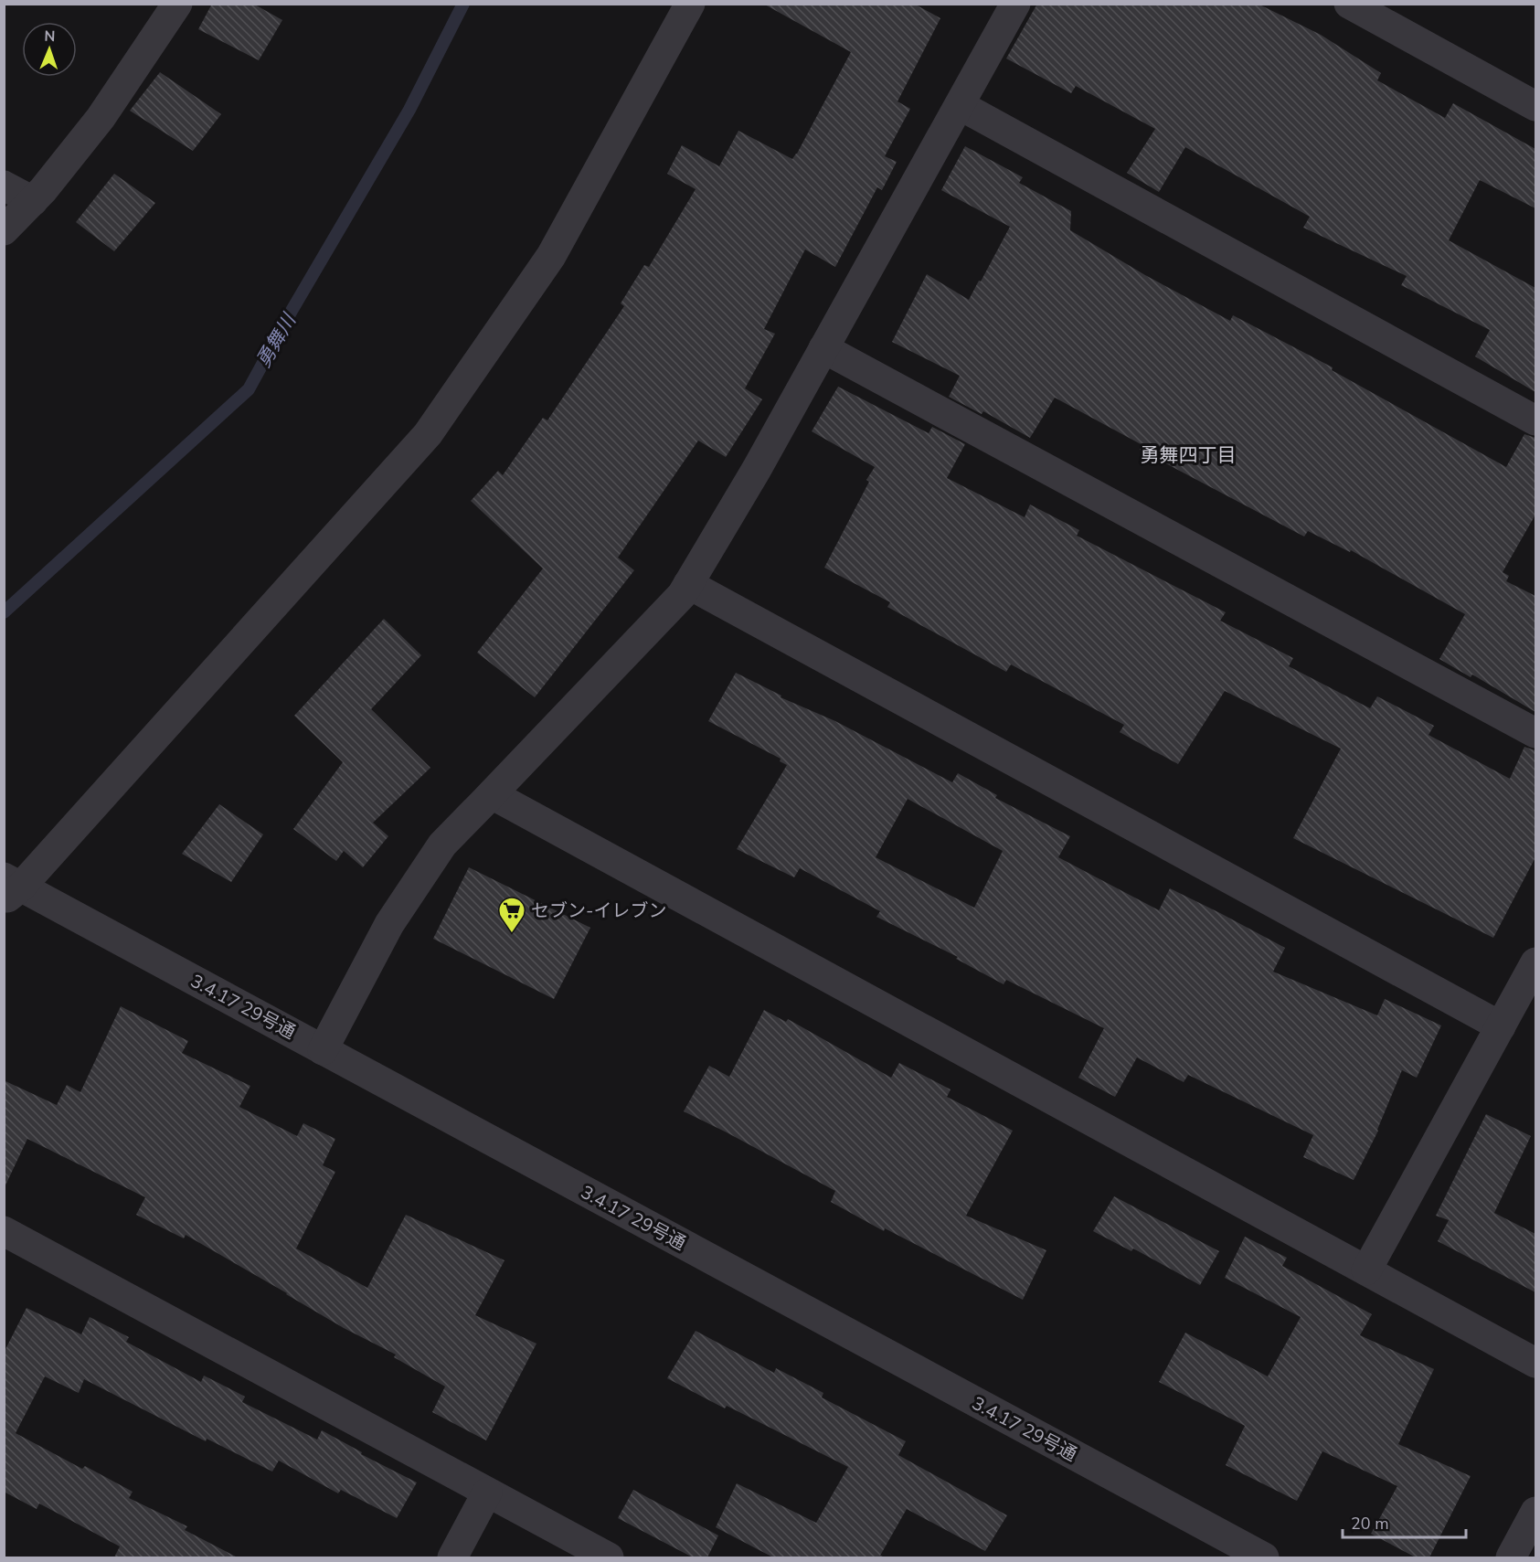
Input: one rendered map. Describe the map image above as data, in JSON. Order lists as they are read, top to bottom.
{
  "streets": {
    "street": ["3.4.17 29号通"]
  },
  "districts": ["勇舞四丁目"],
  "water": ["勇舞川"],
  "places": {
    "supermarket": ["セブン-イレブン"]
  },
  "scale_bar": "20 m",
  "north": "top"
}
